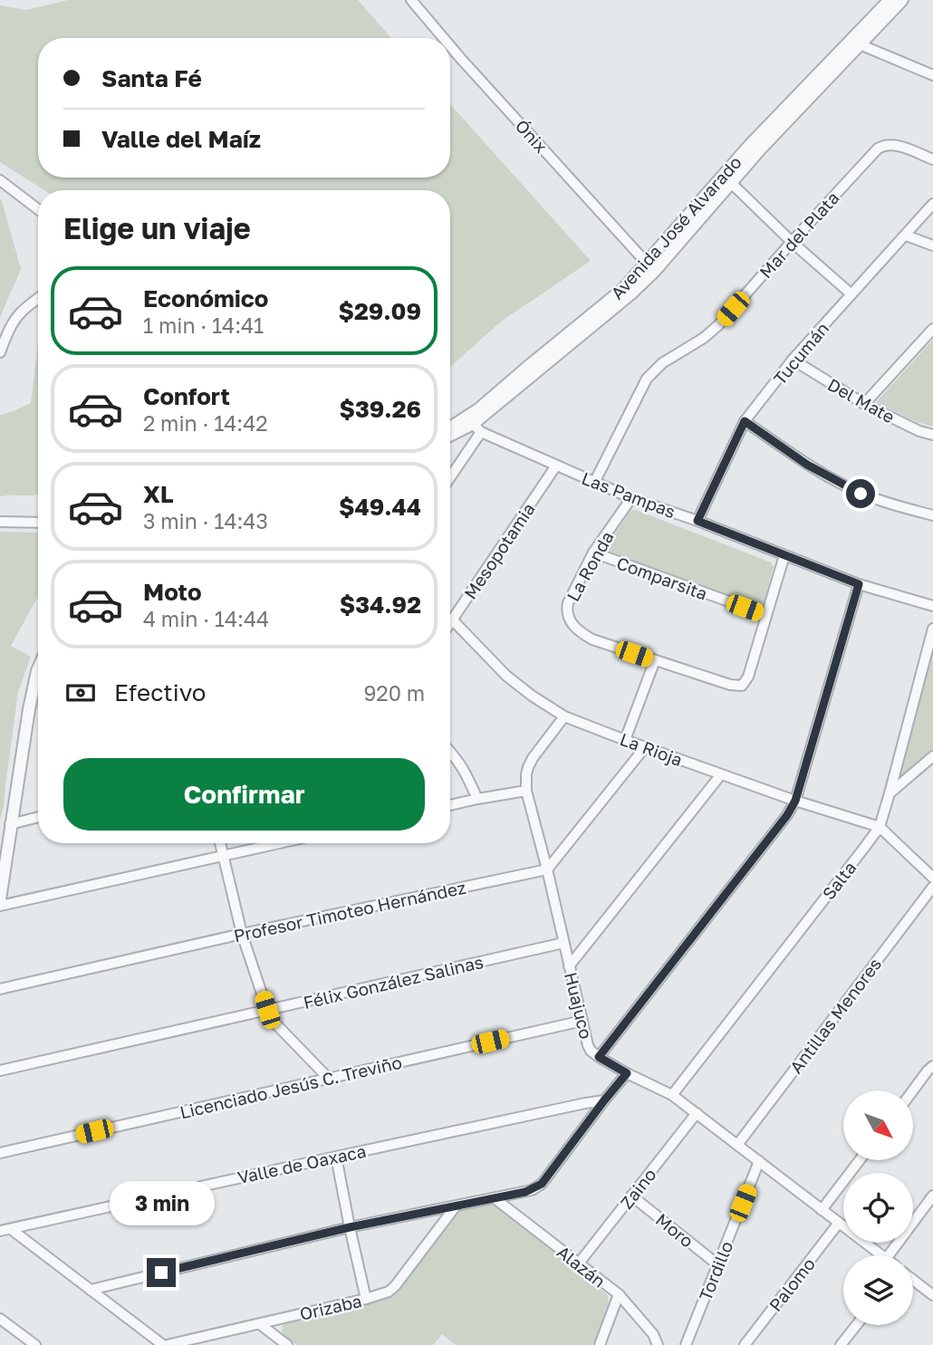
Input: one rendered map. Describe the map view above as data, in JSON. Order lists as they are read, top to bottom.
{
  "streets": {
    "street": [
      "Ónix",
      "Avenida José Alvarado",
      "Mar del Plata",
      "Tucumán",
      "Del Mate",
      "Las Pampas",
      "Mesopotamia",
      "La Ronda",
      "Comparsita",
      "La Rioja",
      "Salta",
      "Profesor Timoteo Hernández",
      "Félix González Salinas",
      "Huajuco",
      "Antillas Menores",
      "Licenciado Jesús C. Treviño",
      "Valle de Oaxaca",
      "Zaino",
      "Moro",
      "Alazán",
      "Tordillo",
      "Palomo",
      "Orizaba"
    ]
  },
  "crossings": [
    ["Ónix", "Avenida José Alvarado"],
    ["Avenida José Alvarado", "Las Pampas"],
    ["Mar del Plata", "Las Pampas"],
    ["Tucumán", "Del Mate"],
    ["Tucumán", "Las Pampas"],
    ["Las Pampas", "Mesopotamia"],
    ["Las Pampas", "La Ronda"],
    ["Mesopotamia", "La Rioja"],
    ["La Ronda", "Comparsita"],
    ["La Rioja", "Salta"],
    ["La Rioja", "Huajuco"],
    ["Salta", "Huajuco"],
    ["Profesor Timoteo Hernández", "Huajuco"],
    ["Félix González Salinas", "Huajuco"],
    ["Huajuco", "Antillas Menores"],
    ["Huajuco", "Licenciado Jesús C. Treviño"],
    ["Huajuco", "Zaino"],
    ["Huajuco", "Tordillo"],
    ["Huajuco", "Palomo"],
    ["Zaino", "Moro"],
    ["Zaino", "Alazán"],
    ["Moro", "Tordillo"]
  ],
  "north": "bottom right",
  "page": {
    "banner": ["Santa Fé", "Valle del Maíz"],
    "heading": "Elige un viaje",
    "list": [
      {
        "name": "Económico",
        "note": "1 min · 14:41",
        "value": "$29.09"
      },
      {
        "name": "Confort",
        "note": "2 min · 14:42",
        "value": "$39.26"
      },
      {
        "name": "XL",
        "note": "3 min · 14:43",
        "value": "$49.44"
      },
      {
        "name": "Moto",
        "note": "4 min · 14:44",
        "value": "$34.92"
      }
    ],
    "pay": ["Efectivo", "920 m"],
    "buttons": "Confirmar",
    "bubble": "3 min"
  }
}
